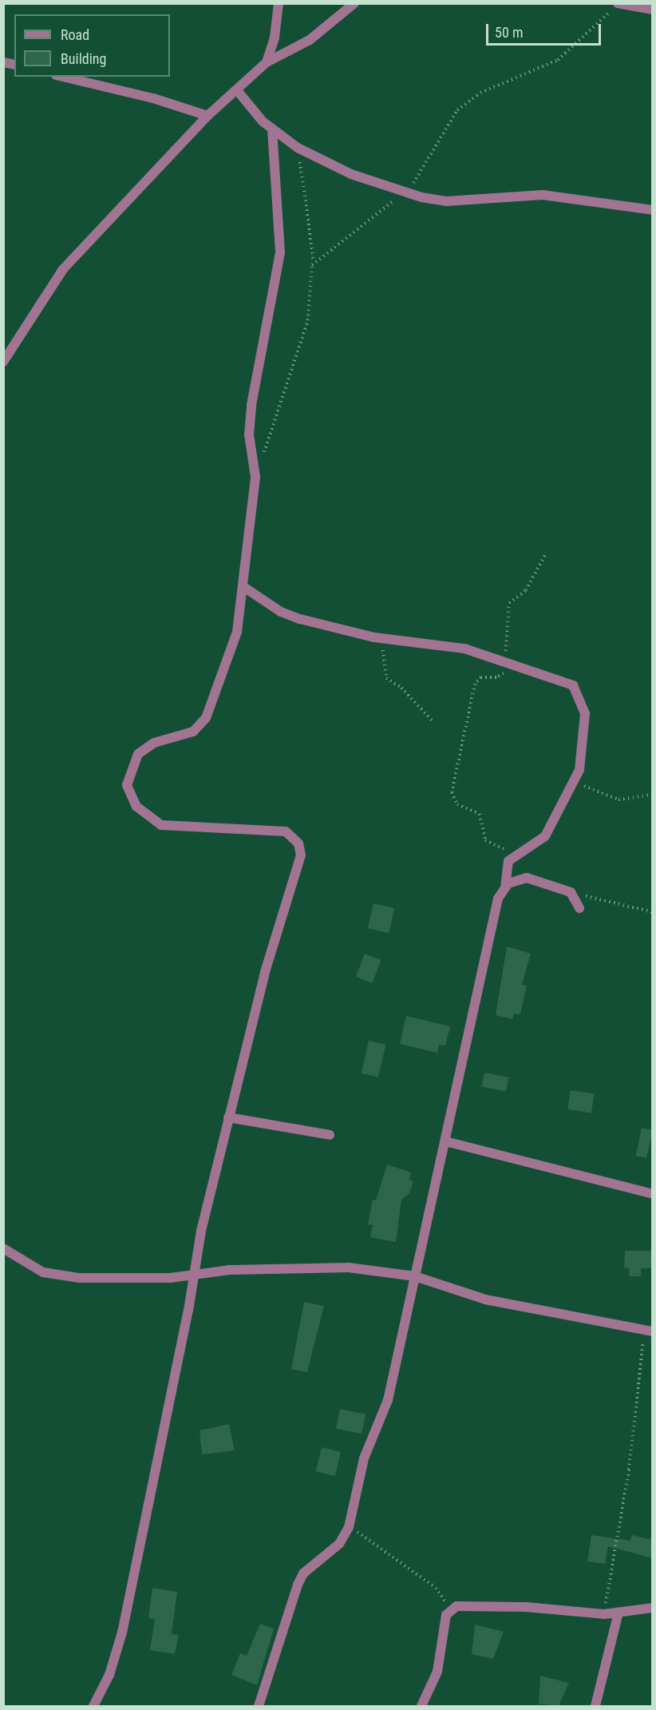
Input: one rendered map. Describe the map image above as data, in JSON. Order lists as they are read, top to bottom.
{
  "legend": ["Road", "Building"],
  "scale_bar": "50 m"
}
